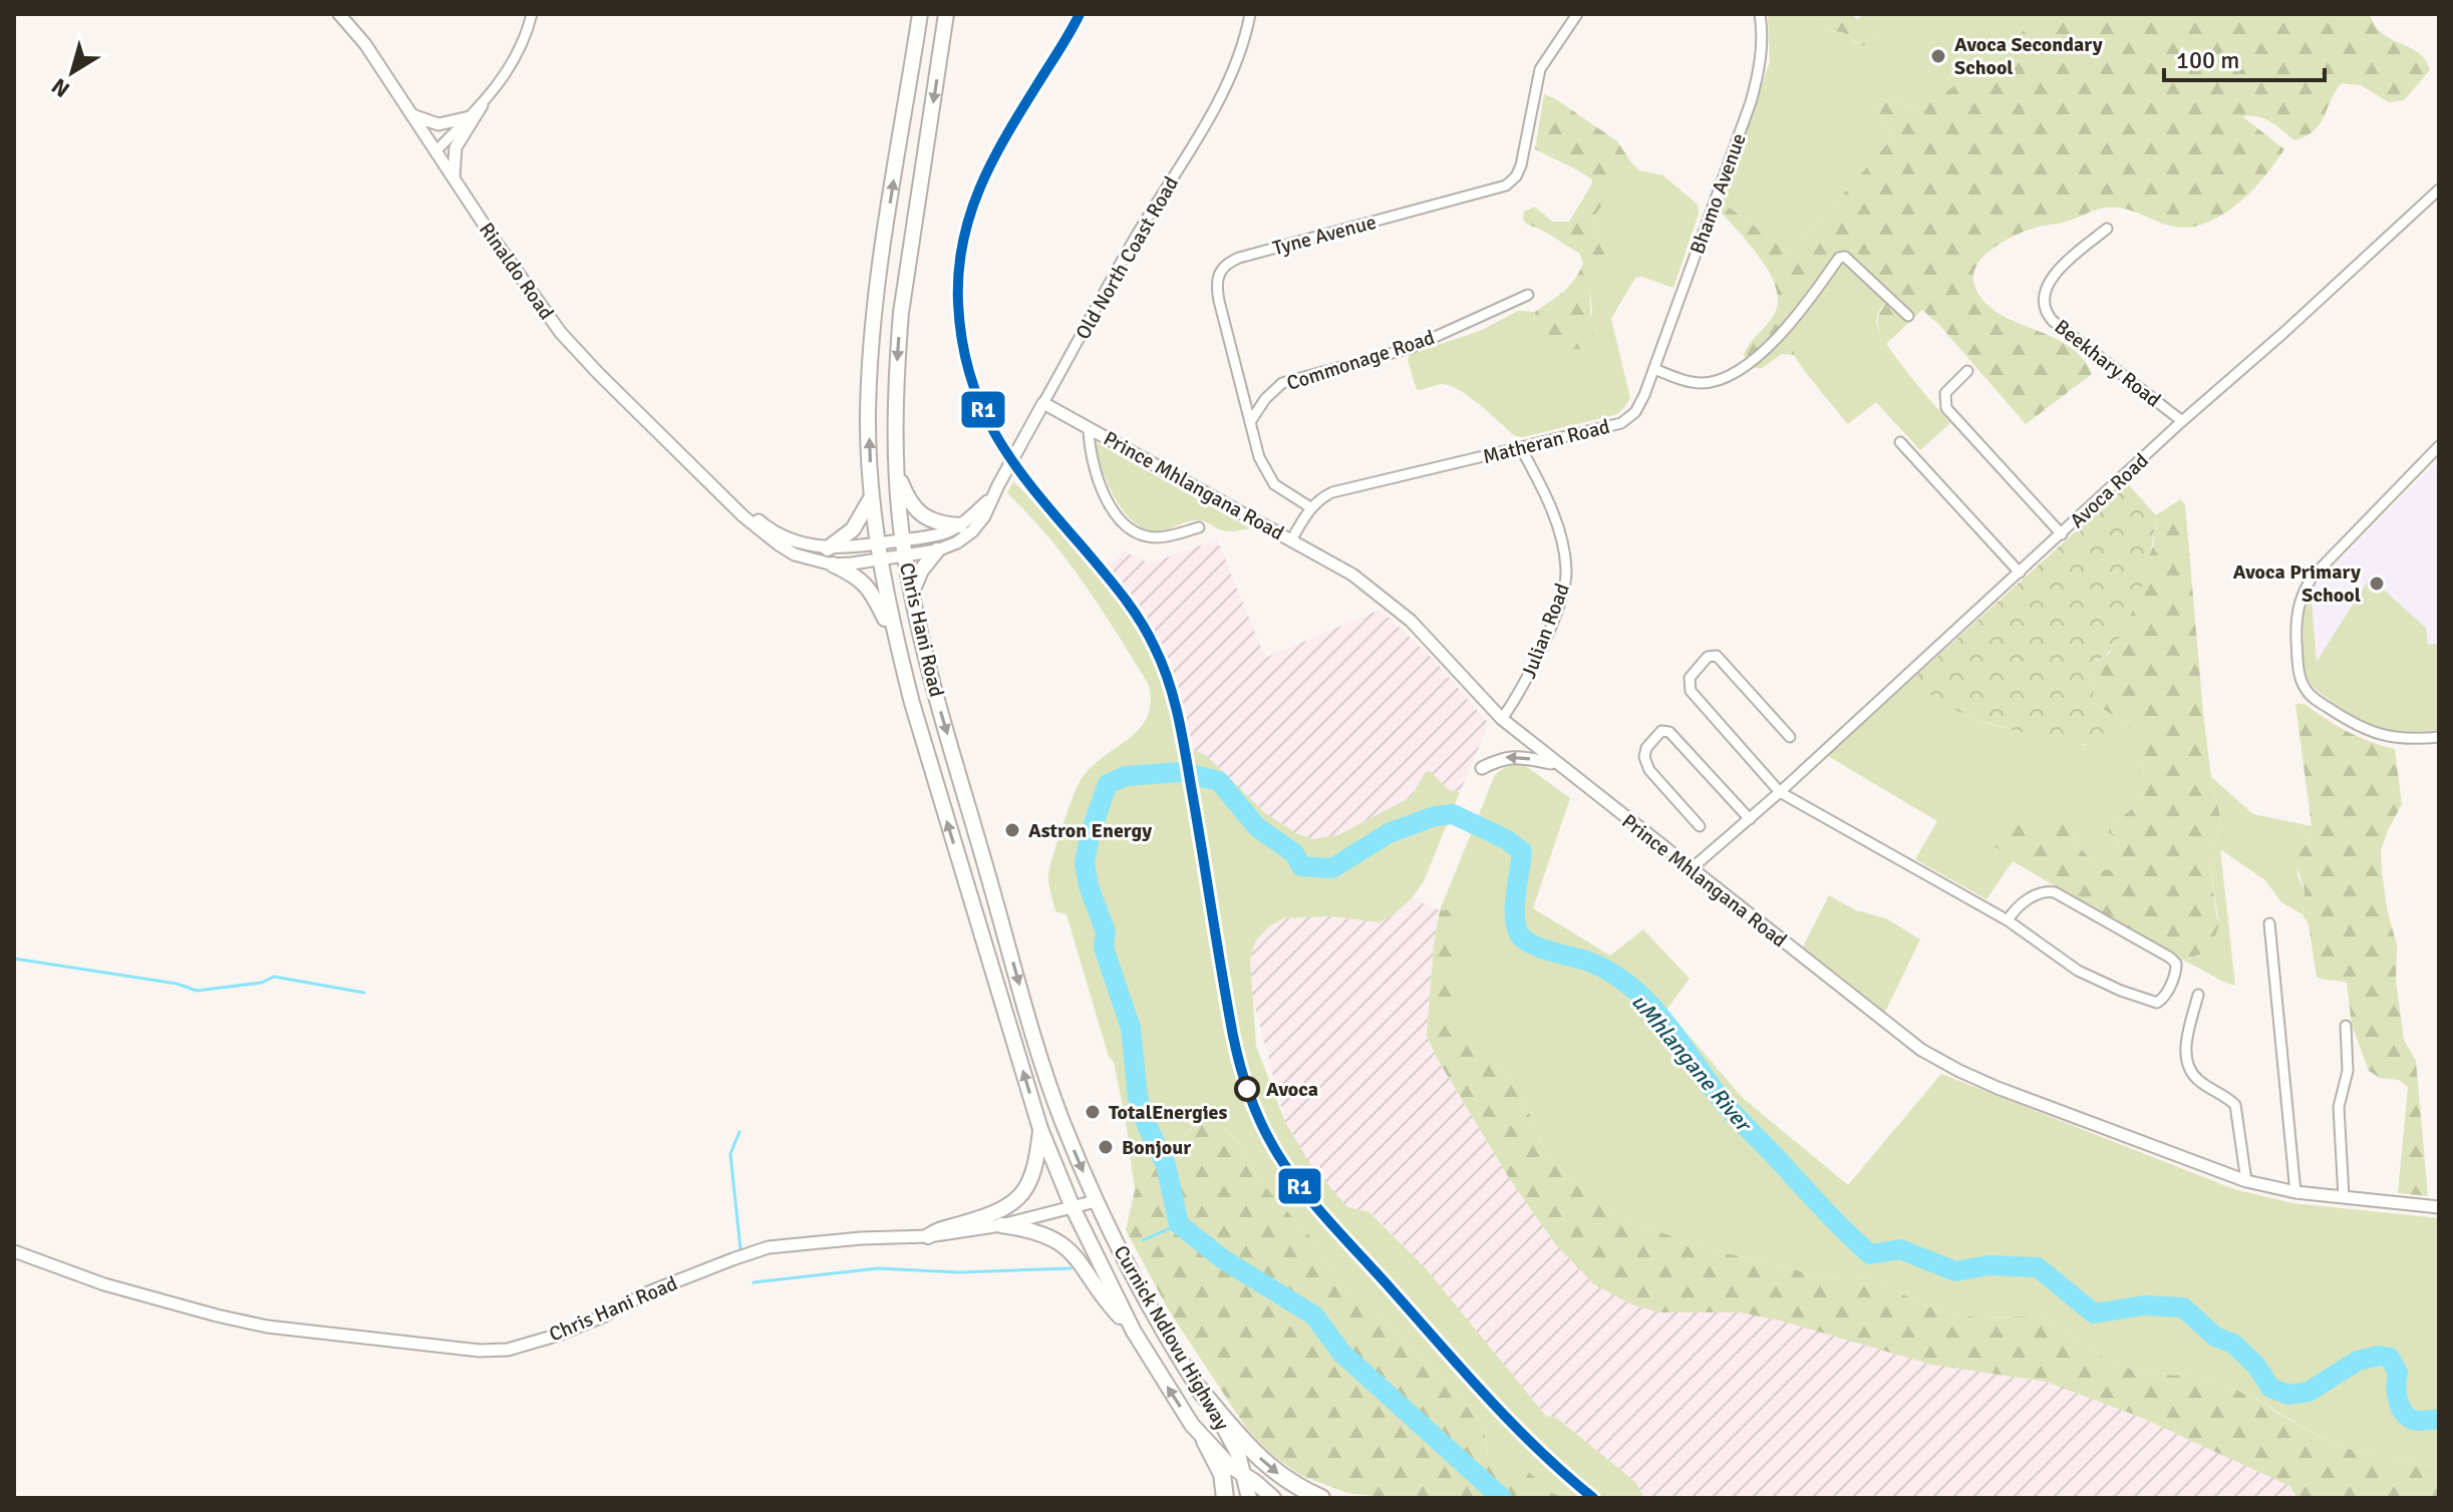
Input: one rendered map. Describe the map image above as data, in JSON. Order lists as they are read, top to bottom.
{
  "streets": {
    "main road": ["Chris Hani Road", "Curnick Ndlovu Highway"],
    "street": [
      "Bhamo Avenue",
      "Tyne Avenue",
      "Old North Coast Road",
      "Rinaldo Road",
      "Commonage Road",
      "Beekhary Road",
      "Matheran Road",
      "Prince Mhlangana Road",
      "Avoca Road",
      "Julian Road"
    ]
  },
  "crossings": [
    ["Bhamo Avenue", "Matheran Road"],
    ["Tyne Avenue", "Commonage Road"],
    ["Tyne Avenue", "Matheran Road"],
    ["Old North Coast Road", "Rinaldo Road"],
    ["Old North Coast Road", "Prince Mhlangana Road"],
    ["Old North Coast Road", "Chris Hani Road"],
    ["Rinaldo Road", "Chris Hani Road"],
    ["Beekhary Road", "Avoca Road"],
    ["Matheran Road", "Julian Road"],
    ["Prince Mhlangana Road", "Avoca Road"],
    ["Prince Mhlangana Road", "Julian Road"],
    ["Chris Hani Road", "Curnick Ndlovu Highway"]
  ],
  "water": ["uMhlangane River"],
  "places": [
    "Avoca Secondary School",
    "Avoca Primary School",
    "Astron Energy",
    "Avoca",
    "TotalEnergies",
    "Bonjour"
  ],
  "lines": ["transit line R1"],
  "scale_bar": "100 m",
  "north": "bottom left"
}
